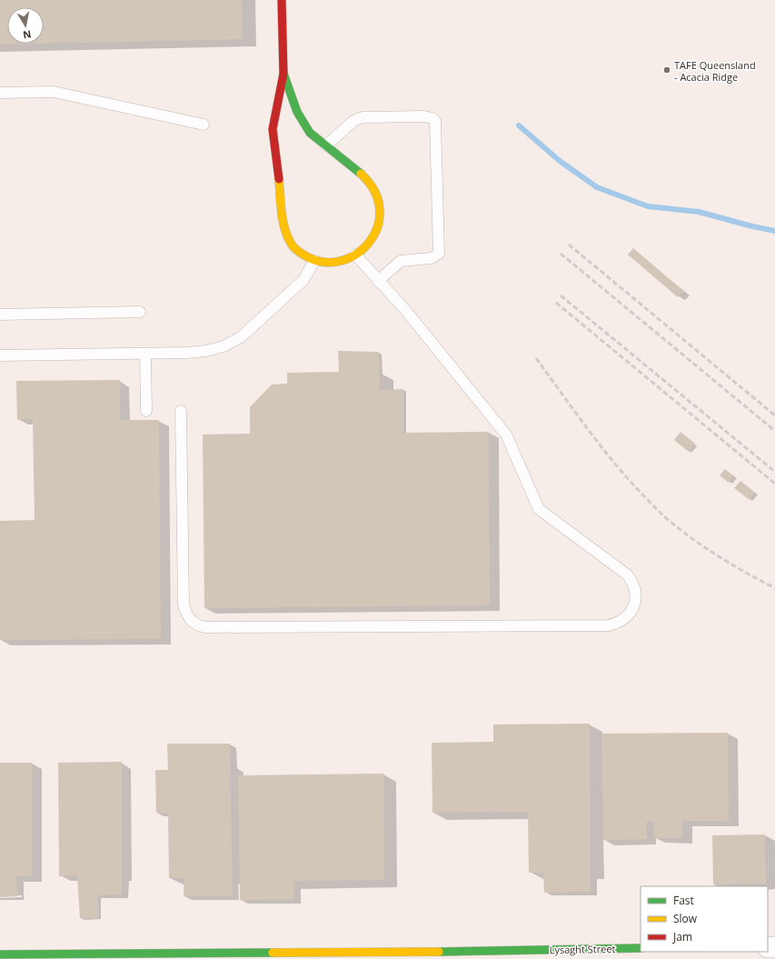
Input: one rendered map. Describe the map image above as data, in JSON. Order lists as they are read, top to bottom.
{
  "streets": {
    "street": ["Lysaght Street"]
  },
  "places": ["TAFE Queensland - Acacia Ridge"],
  "legend": ["Fast", "Slow", "Jam"],
  "north": "bottom"
}
